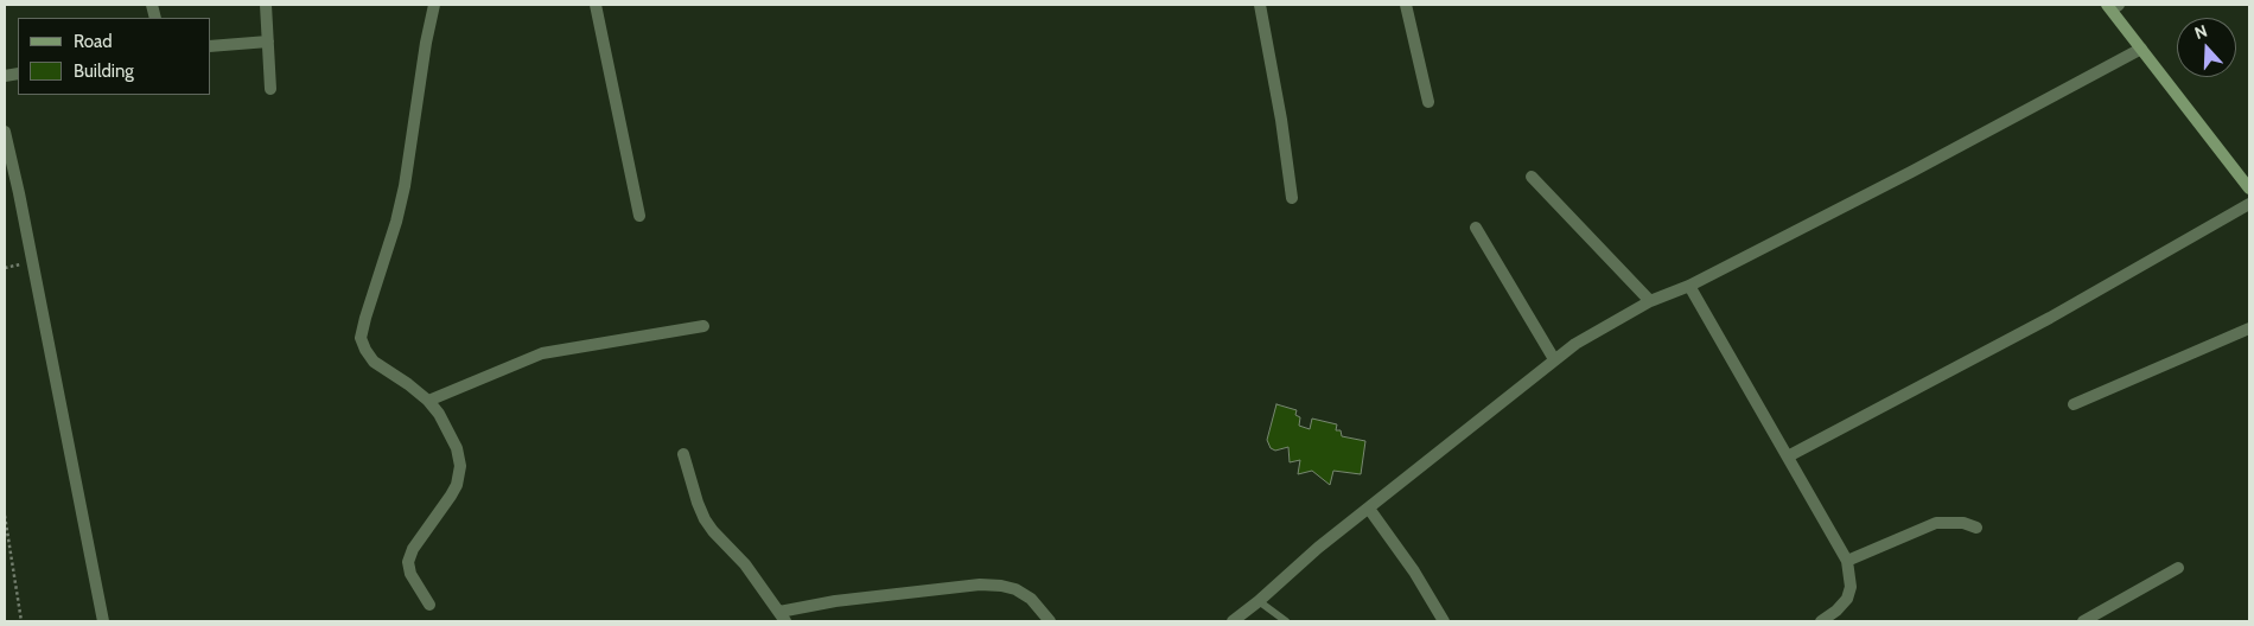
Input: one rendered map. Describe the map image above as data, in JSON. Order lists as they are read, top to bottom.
{
  "legend": ["Road", "Building"],
  "north": "top"
}
